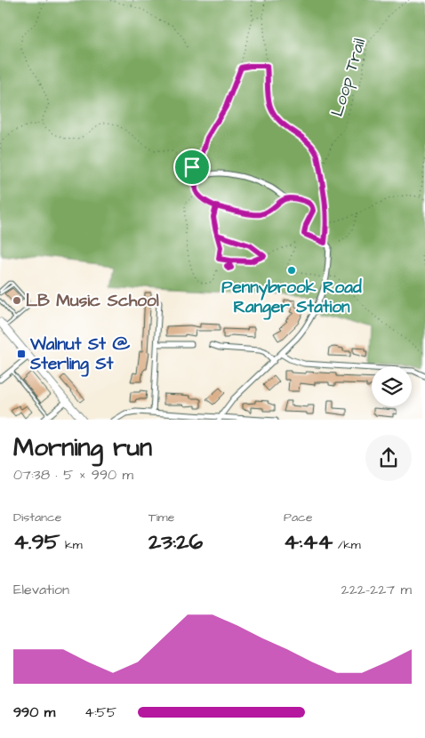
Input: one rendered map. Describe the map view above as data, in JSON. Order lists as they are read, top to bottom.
{
  "streets": {
    "path": ["Loop Trail"]
  },
  "places": {
    "other": ["Pennybrook Road Ranger Station", "LB Music School"],
    "transit": ["Walnut St @ Sterling St"]
  },
  "page": {
    "heading": ["Morning run", "07:38 · 5 × 990 m"],
    "stats": [
      ["Distance", "4.95 km"],
      ["Time", "23:26"],
      ["Pace", "4:44 /km"]
    ],
    "chart": ["Elevation", "222–227 m"],
    "list": [
      {
        "name": "990 m",
        "note": "4:55"
      }
    ]
  }
}
